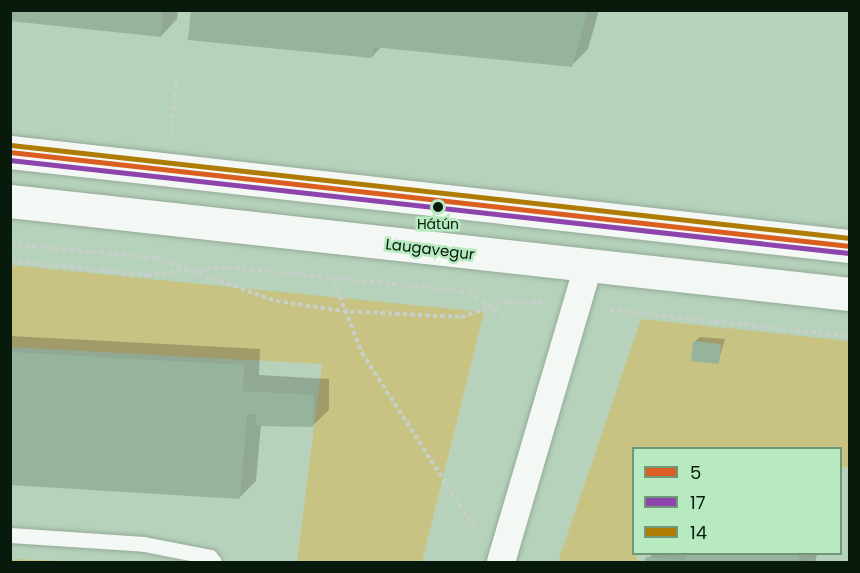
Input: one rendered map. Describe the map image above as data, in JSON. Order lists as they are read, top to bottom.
{
  "streets": {
    "main road": ["Laugavegur"]
  },
  "places": ["Hátún"],
  "lines": ["transit line 14", "transit line 5", "transit line 17"],
  "legend": ["5", "17", "14"]
}
